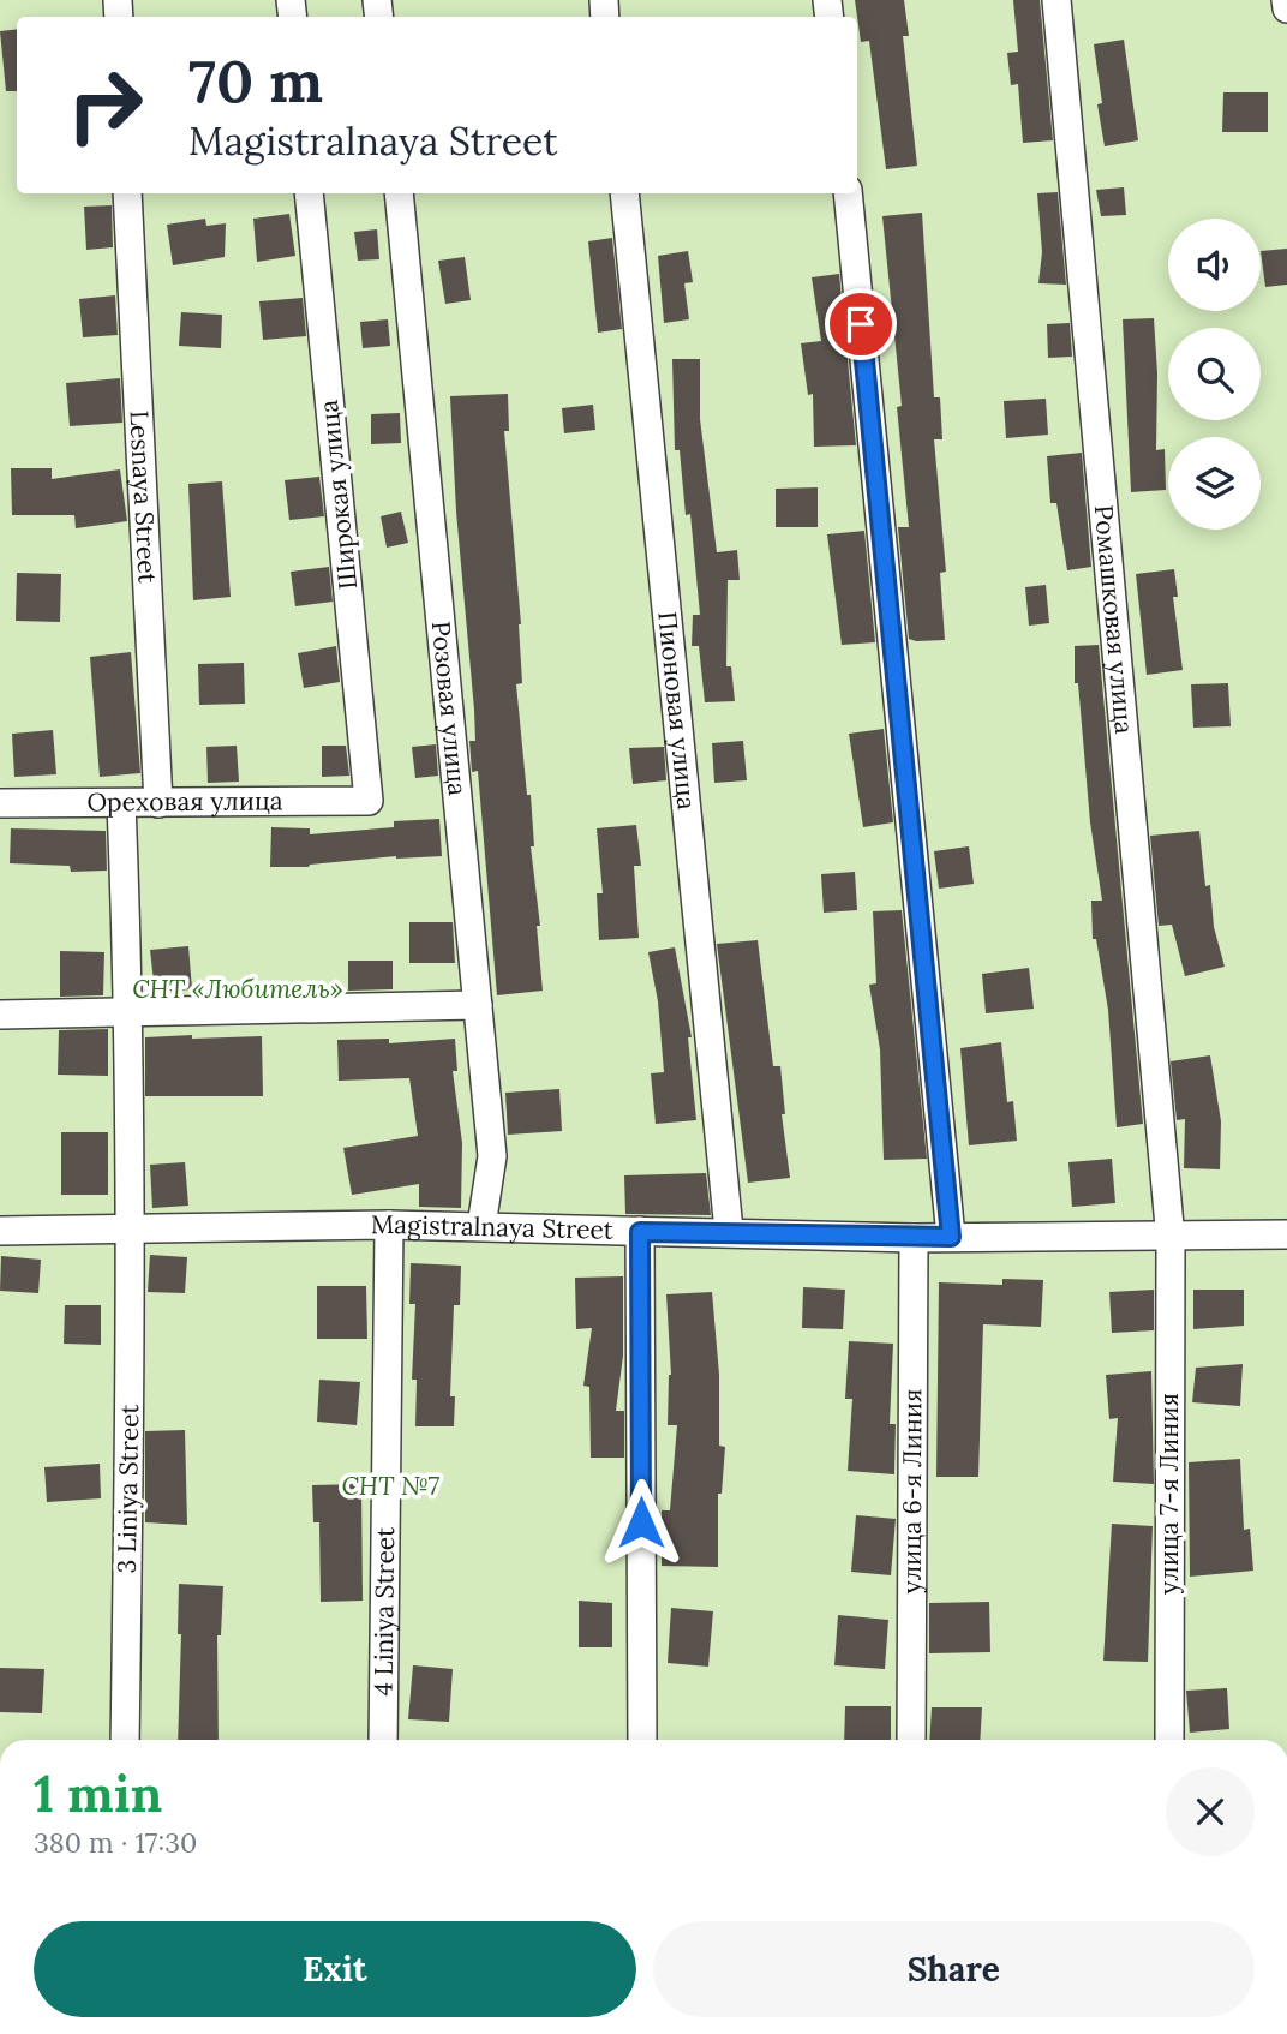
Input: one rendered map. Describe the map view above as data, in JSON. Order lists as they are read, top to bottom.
{
  "streets": {
    "street": [
      "Широкая улица",
      "Lesnaya Street",
      "Ромашковая улица",
      "Розовая улица",
      "Пионовая улица",
      "Ореховая улица",
      "Magistralnaya Street",
      "3 Liniya Street",
      "улица 6-я Линия",
      "улица 7-я Линия",
      "4 Liniya Street"
    ]
  },
  "crossings": [
    ["Широкая улица", "Ореховая улица"],
    ["Lesnaya Street", "Ореховая улица"],
    ["Ромашковая улица", "Magistralnaya Street"],
    ["Ромашковая улица", "улица 7-я Линия"],
    ["Розовая улица", "Magistralnaya Street"],
    ["Пионовая улица", "Magistralnaya Street"],
    ["Ореховая улица", "3 Liniya Street"],
    ["Magistralnaya Street", "3 Liniya Street"],
    ["Magistralnaya Street", "улица 6-я Линия"],
    ["Magistralnaya Street", "улица 7-я Линия"],
    ["Magistralnaya Street", "4 Liniya Street"]
  ],
  "parks": ["СНТ «Любитель»", "СНТ №7"],
  "page": {
    "turn": ["70 m", "Magistralnaya Street"],
    "heading": ["1 min", "380 m · 17:30"],
    "buttons": ["Exit", "Share"]
  }
}
